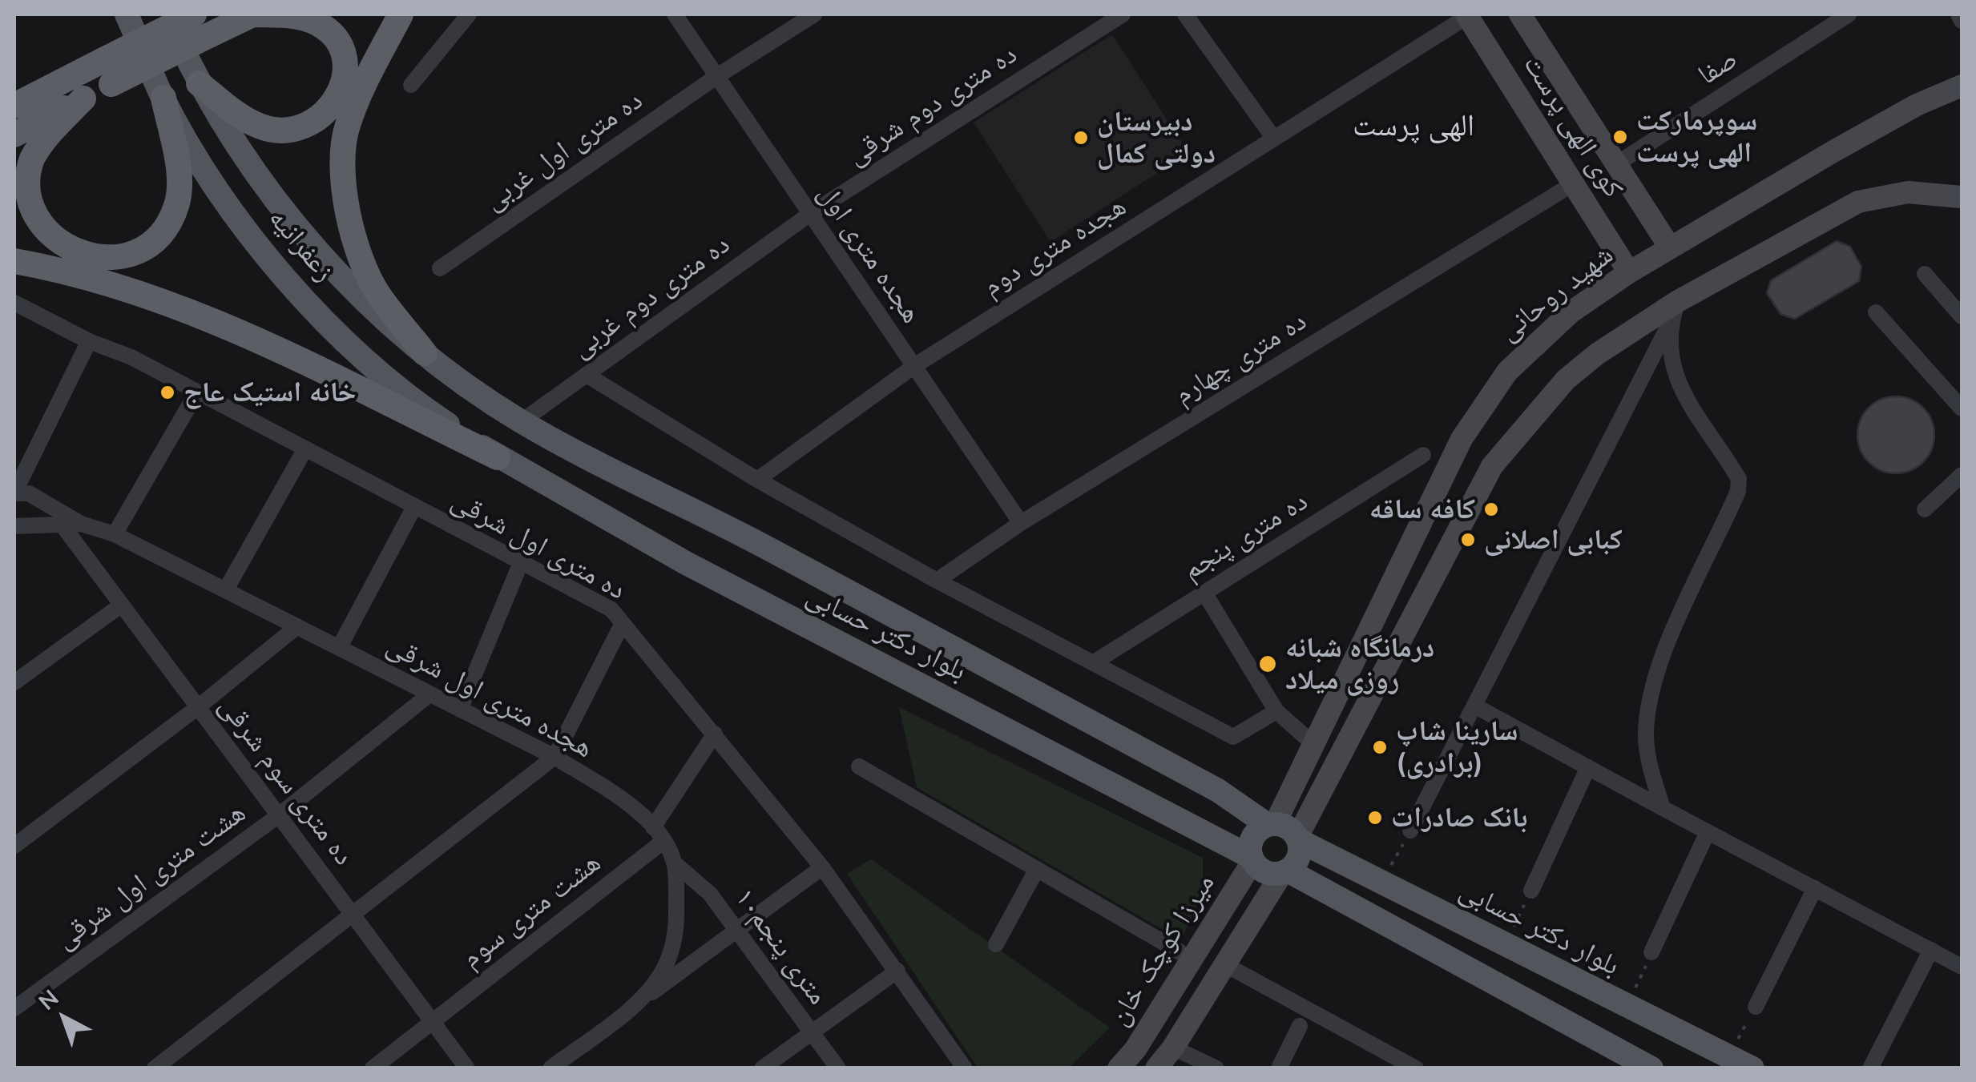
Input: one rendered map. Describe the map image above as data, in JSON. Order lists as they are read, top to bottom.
{
  "streets": {
    "main road": [
      "کوی الهی پرست",
      "زعفرانیه",
      "شهید روحانی",
      "بلوار دکتر حسابی",
      "میرزا کوچک خان"
    ],
    "street": [
      "صفا",
      "ده متری دوم شرقی",
      "ده متری اول غربی",
      "هجده متری دوم",
      "هجده متری اول",
      "ده متری دوم غربی",
      "ده متری چهارم",
      "ده متری پنجم",
      "ده متری اول شرقی",
      "هجده متری اول شرقی",
      "ده متری سوم شرقی",
      "هشت متری اول شرقی",
      "هشت متری سوم",
      "۱۰متری پنجم"
    ]
  },
  "crossings": [
    ["صفا", "کوی الهی پرست"],
    ["ده متری دوم شرقی", "هجده متری اول"],
    ["ده متری دوم شرقی", "ده متری دوم غربی"],
    ["کوی الهی پرست", "هجده متری دوم"],
    ["کوی الهی پرست", "شهید روحانی"],
    ["کوی الهی پرست", "ده متری چهارم"],
    ["ده متری اول غربی", "هجده متری اول"],
    ["زعفرانیه", "ده متری دوم غربی"],
    ["زعفرانیه", "بلوار دکتر حسابی"],
    ["هجده متری دوم", "هجده متری اول"],
    ["هجده متری اول", "ده متری دوم غربی"],
    ["هجده متری اول", "ده متری چهارم"],
    ["شهید روحانی", "بلوار دکتر حسابی"],
    ["شهید روحانی", "میرزا کوچک خان"],
    ["ده متری دوم غربی", "بلوار دکتر حسابی"],
    ["ده متری اول شرقی", "هشت متری سوم"],
    ["بلوار دکتر حسابی", "میرزا کوچک خان"],
    ["هجده متری اول شرقی", "ده متری سوم شرقی"],
    ["هجده متری اول شرقی", "هشت متری اول شرقی"],
    ["هجده متری اول شرقی", "هشت متری سوم"],
    ["هجده متری اول شرقی", "۱۰متری پنجم"],
    ["ده متری سوم شرقی", "هشت متری اول شرقی"],
    ["ده متری سوم شرقی", "هشت متری سوم"]
  ],
  "districts": ["الهی پرست"],
  "places": [
    "سوپرمارکت الهی پرست",
    "دبیرستان دولتی کمال",
    "خانه استیک عاج",
    "کافه ساقه",
    "کبابی اصلانی",
    "درمانگاه شبانه روزی میلاد",
    "سارینا شاپ (برادری)",
    "بانک صادرات"
  ],
  "north": "top left"
}
